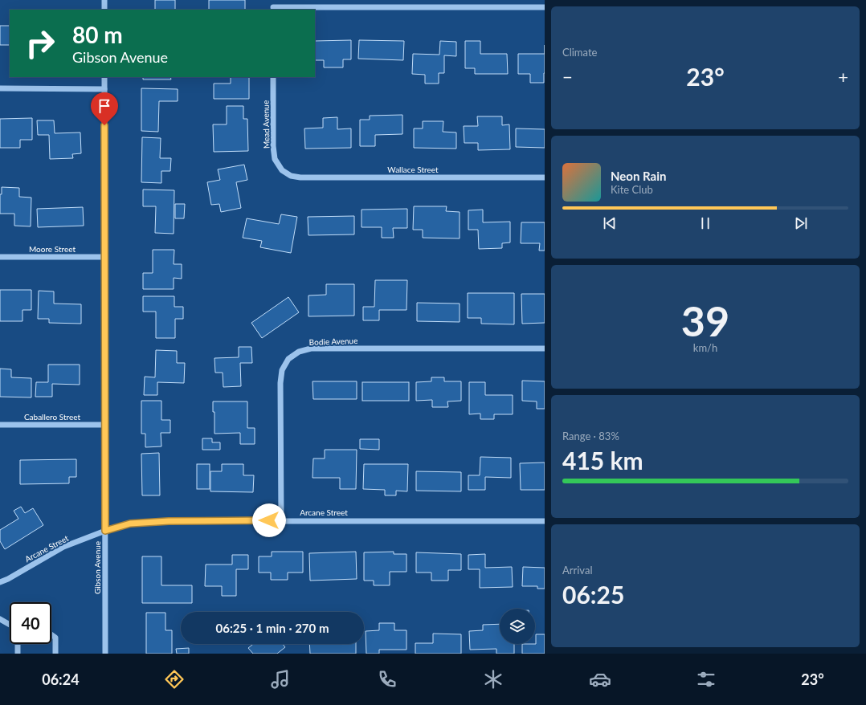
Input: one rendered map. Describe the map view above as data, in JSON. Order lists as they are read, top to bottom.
{
  "streets": {
    "street": [
      "Mead Avenue",
      "Wallace Street",
      "Moore Street",
      "Bodie Avenue",
      "Caballero Street",
      "Arcane Street",
      "Gibson Avenue"
    ]
  },
  "crossings": [
    ["Mead Avenue", "Wallace Street"],
    ["Moore Street", "Gibson Avenue"],
    ["Bodie Avenue", "Arcane Street"],
    ["Caballero Street", "Gibson Avenue"],
    ["Arcane Street", "Gibson Avenue"]
  ],
  "page": {
    "tile": [
      "Climate",
      ["39", "km/h"],
      ["Range · 83%", "415 km"],
      ["Arrival", "06:25"]
    ],
    "turn": ["80 m", "Gibson Avenue"],
    "heat": ["−", "23°", "+"],
    "song": ["Neon Rain", "Kite Club"],
    "limit": "40",
    "trip": "06:25 · 1 min · 270 m",
    "tabs": ["06:24", "23°"]
  }
}
